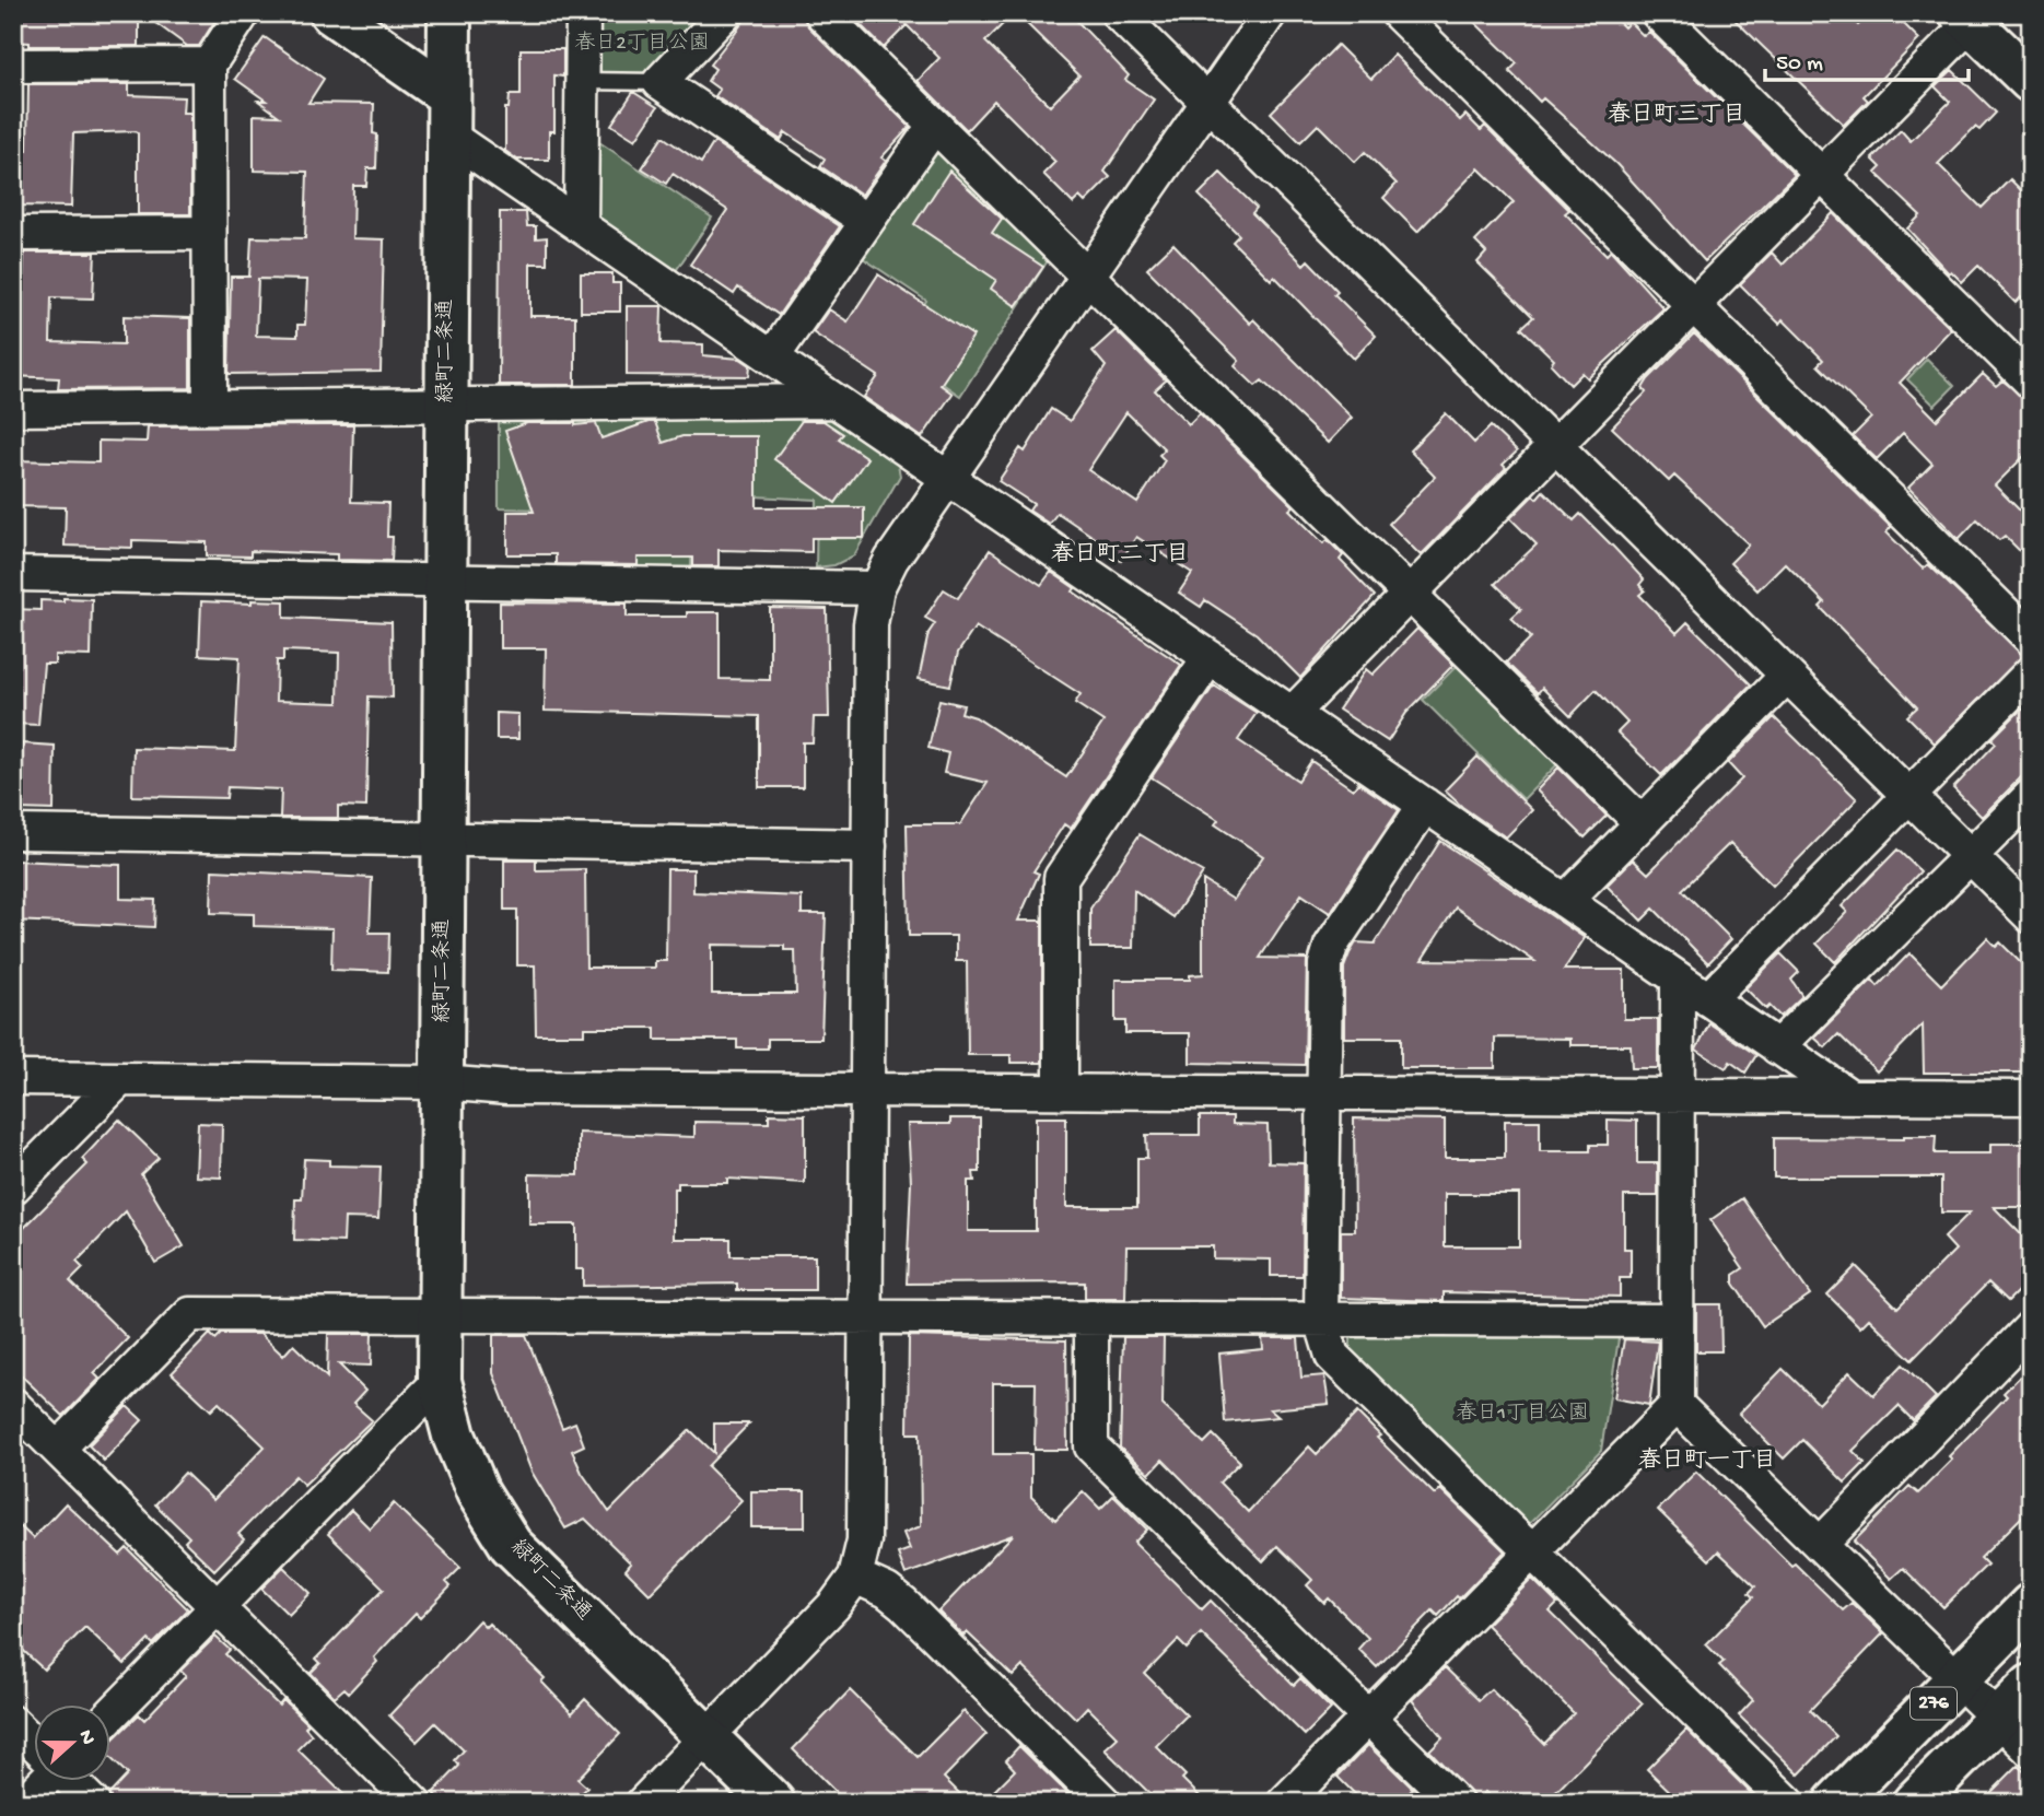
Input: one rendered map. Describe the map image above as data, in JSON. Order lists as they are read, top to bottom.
{
  "streets": {
    "main road": ["緑町二条通", "276"]
  },
  "districts": ["春日町三丁目", "春日町二丁目", "春日町一丁目"],
  "parks": ["春日2丁目公園", "春日1丁目公園"],
  "scale_bar": "50 m",
  "north": "right"
}
